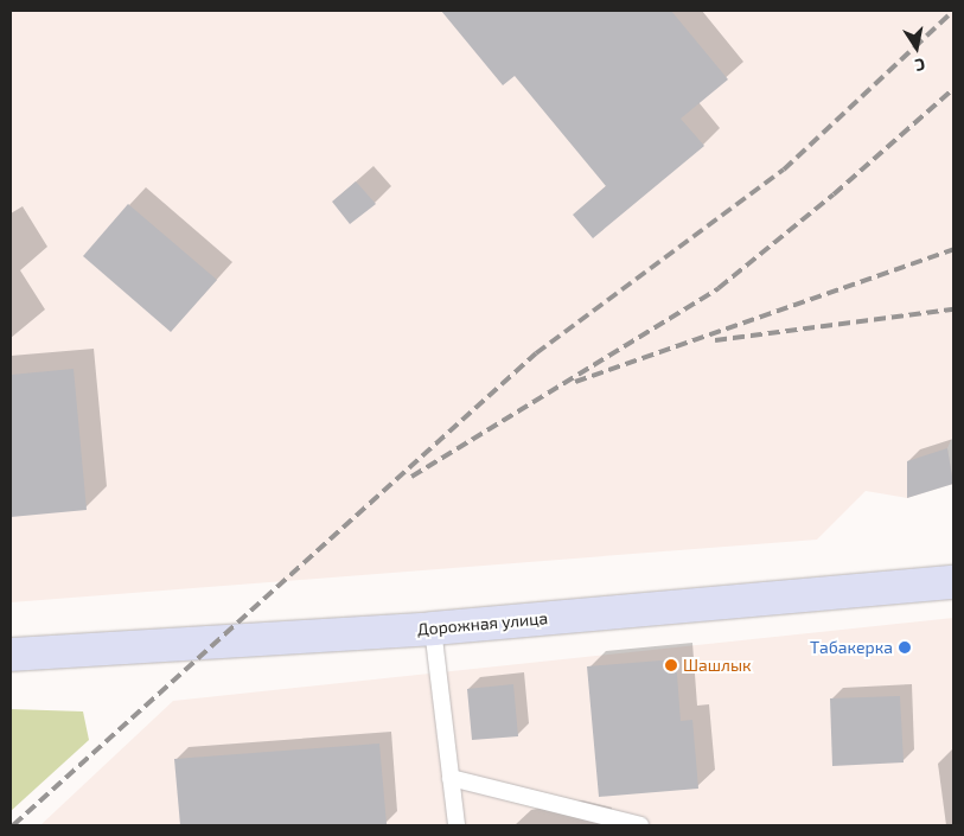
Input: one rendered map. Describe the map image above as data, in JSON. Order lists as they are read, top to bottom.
{
  "streets": {
    "street": ["Дорожная улица"]
  },
  "places": ["Табакерка", "Шашлык"],
  "north": "bottom"
}
